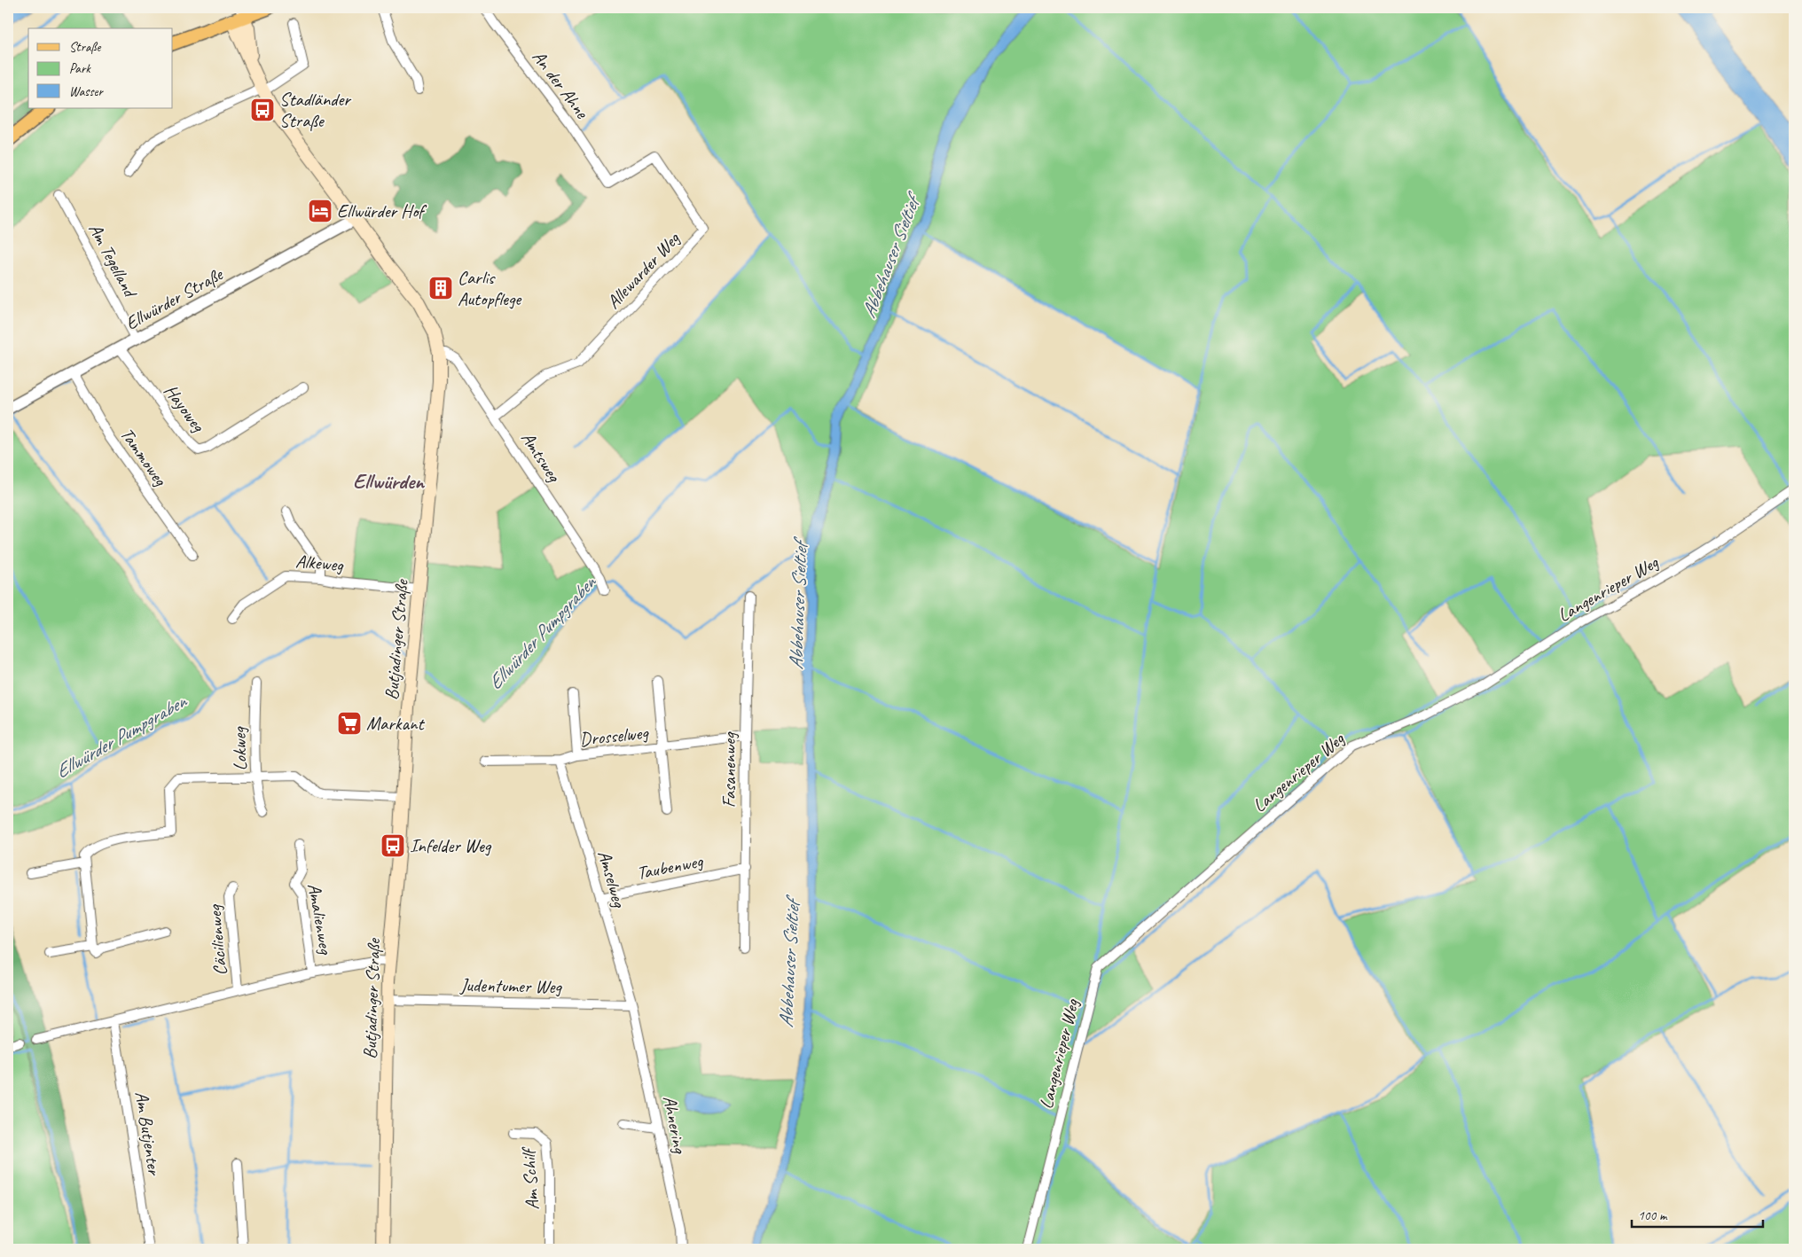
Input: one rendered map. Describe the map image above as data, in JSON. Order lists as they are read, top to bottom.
{
  "streets": {
    "main road": ["Butjadinger Straße"],
    "street": [
      "An der Ahne",
      "Am Tegelland",
      "Allewarder Weg",
      "Ellwürder Straße",
      "Hayoweg",
      "Tammoweg",
      "Amtsweg",
      "Alkeweg",
      "Langenrieper Weg",
      "Drosselweg",
      "Lokweg",
      "Fasanenweg",
      "Taubenweg",
      "Amselweg",
      "Amalienweg",
      "Cäcilienweg",
      "Judentumer Weg",
      "Ahnering",
      "Am Butjenter",
      "Am Schilf"
    ]
  },
  "crossings": [
    ["An der Ahne", "Allewarder Weg"],
    ["Am Tegelland", "Ellwürder Straße"],
    ["Allewarder Weg", "Amtsweg"],
    ["Ellwürder Straße", "Hayoweg"],
    ["Ellwürder Straße", "Tammoweg"],
    ["Ellwürder Straße", "Butjadinger Straße"],
    ["Amtsweg", "Butjadinger Straße"],
    ["Alkeweg", "Butjadinger Straße"],
    ["Butjadinger Straße", "Judentumer Weg"],
    ["Drosselweg", "Fasanenweg"],
    ["Drosselweg", "Amselweg"],
    ["Fasanenweg", "Taubenweg"],
    ["Taubenweg", "Amselweg"],
    ["Amselweg", "Judentumer Weg"],
    ["Amselweg", "Ahnering"],
    ["Judentumer Weg", "Ahnering"]
  ],
  "districts": ["Ellwürden"],
  "water": ["Abbehauser Sieltief", "Ellwürder Pumpgraben"],
  "places": {
    "bus stop": ["Stadländer Straße", "Infelder Weg"],
    "hotel": ["Ellwürder Hof"],
    "building": ["Carlis Autopflege"],
    "supermarket": ["Markant"]
  },
  "legend": ["Straße", "Park", "Wasser"],
  "scale_bar": "100 m"
}
